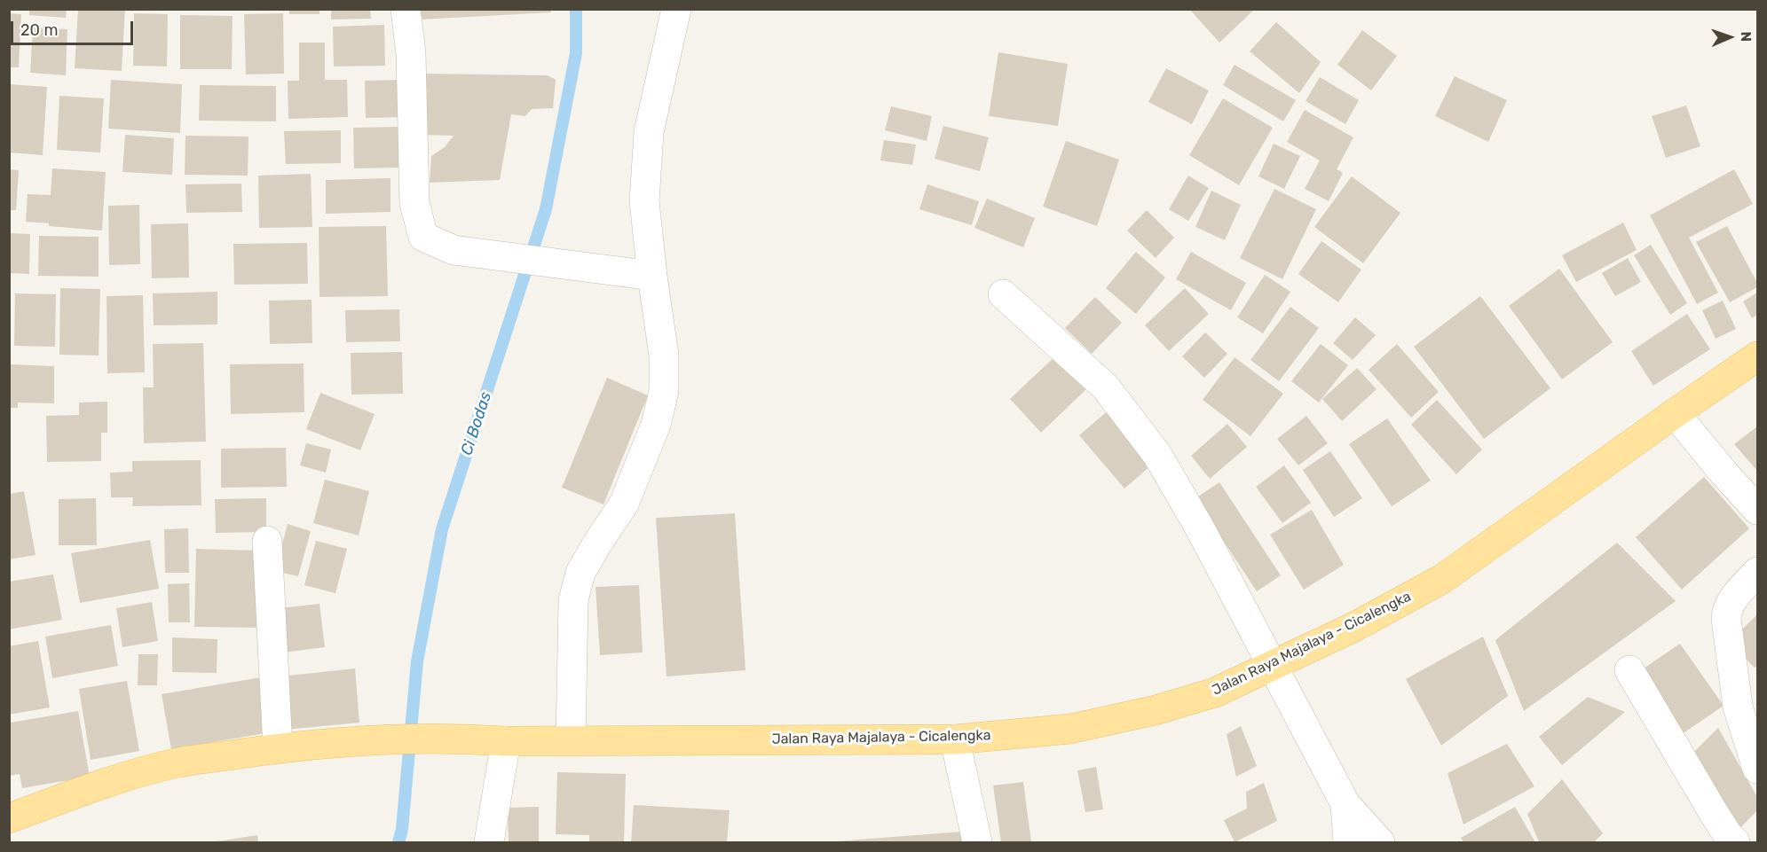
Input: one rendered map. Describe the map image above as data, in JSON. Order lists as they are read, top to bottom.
{
  "streets": {
    "main road": ["Jalan Raya Majalaya - Cicalengka"]
  },
  "water": ["Ci Bodas"],
  "scale_bar": "20 m",
  "north": "right"
}
